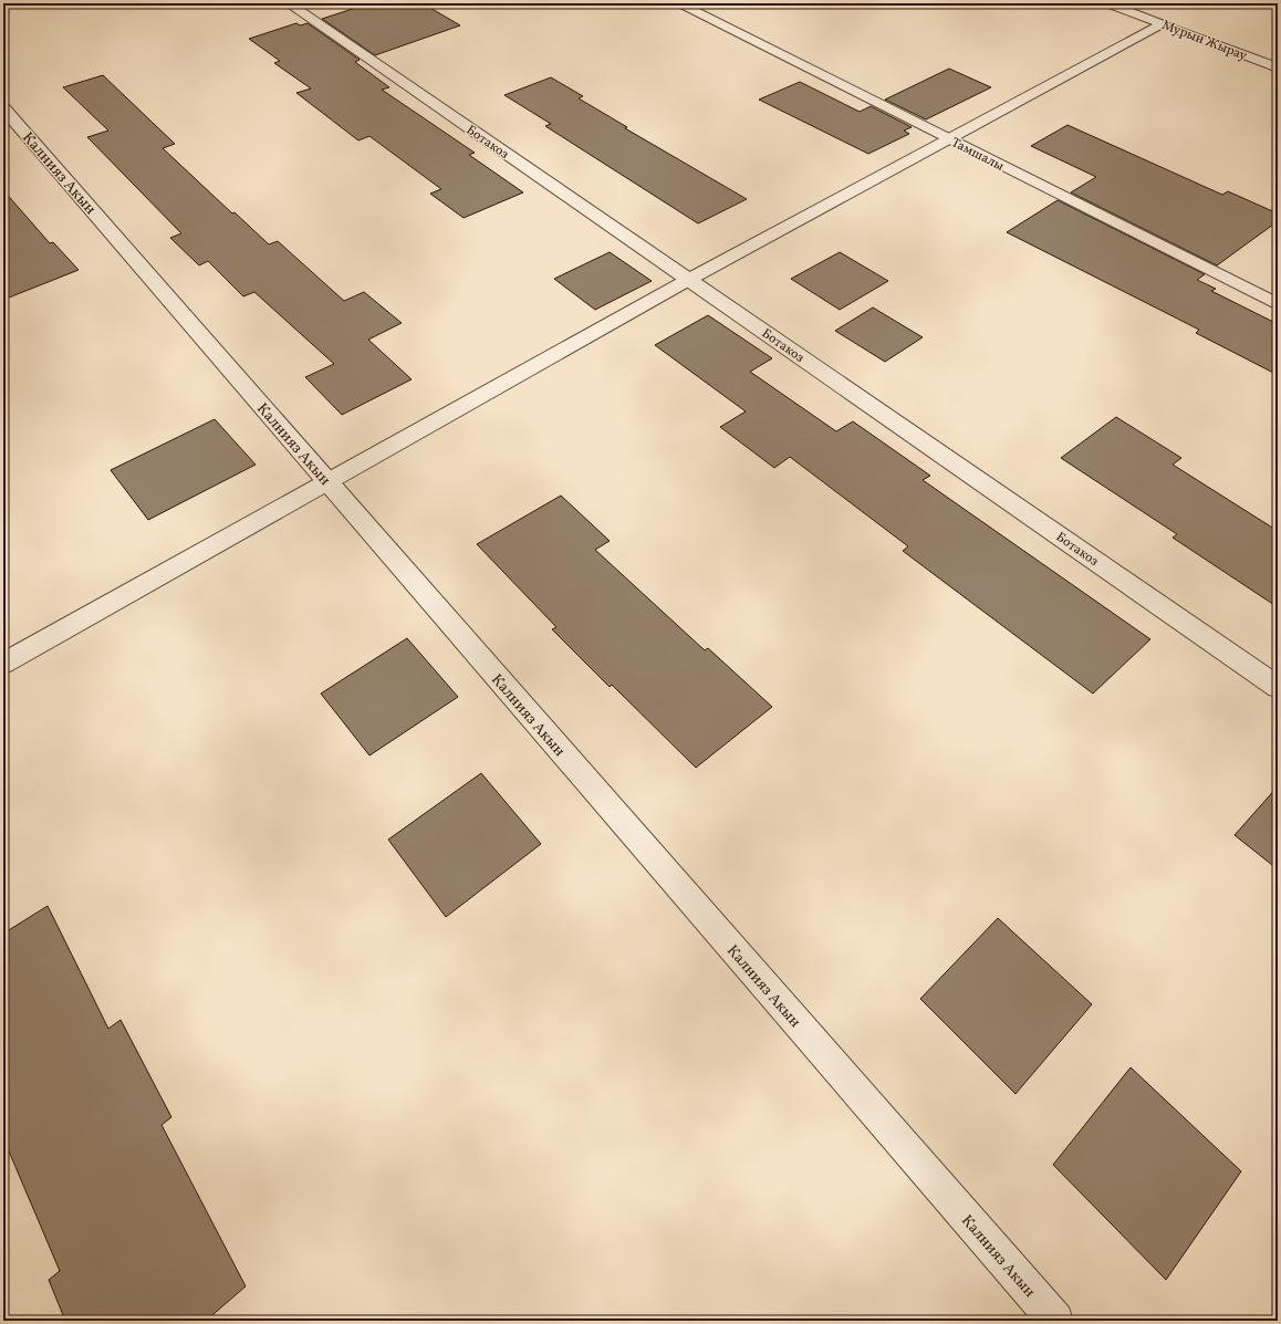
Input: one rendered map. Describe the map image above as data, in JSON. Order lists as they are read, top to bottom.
{
  "streets": {
    "street": [
      "Мурын Жырау",
      "Ботакоз",
      "Тамшалы",
      "Калнияз Акын"
    ]
  }
}
